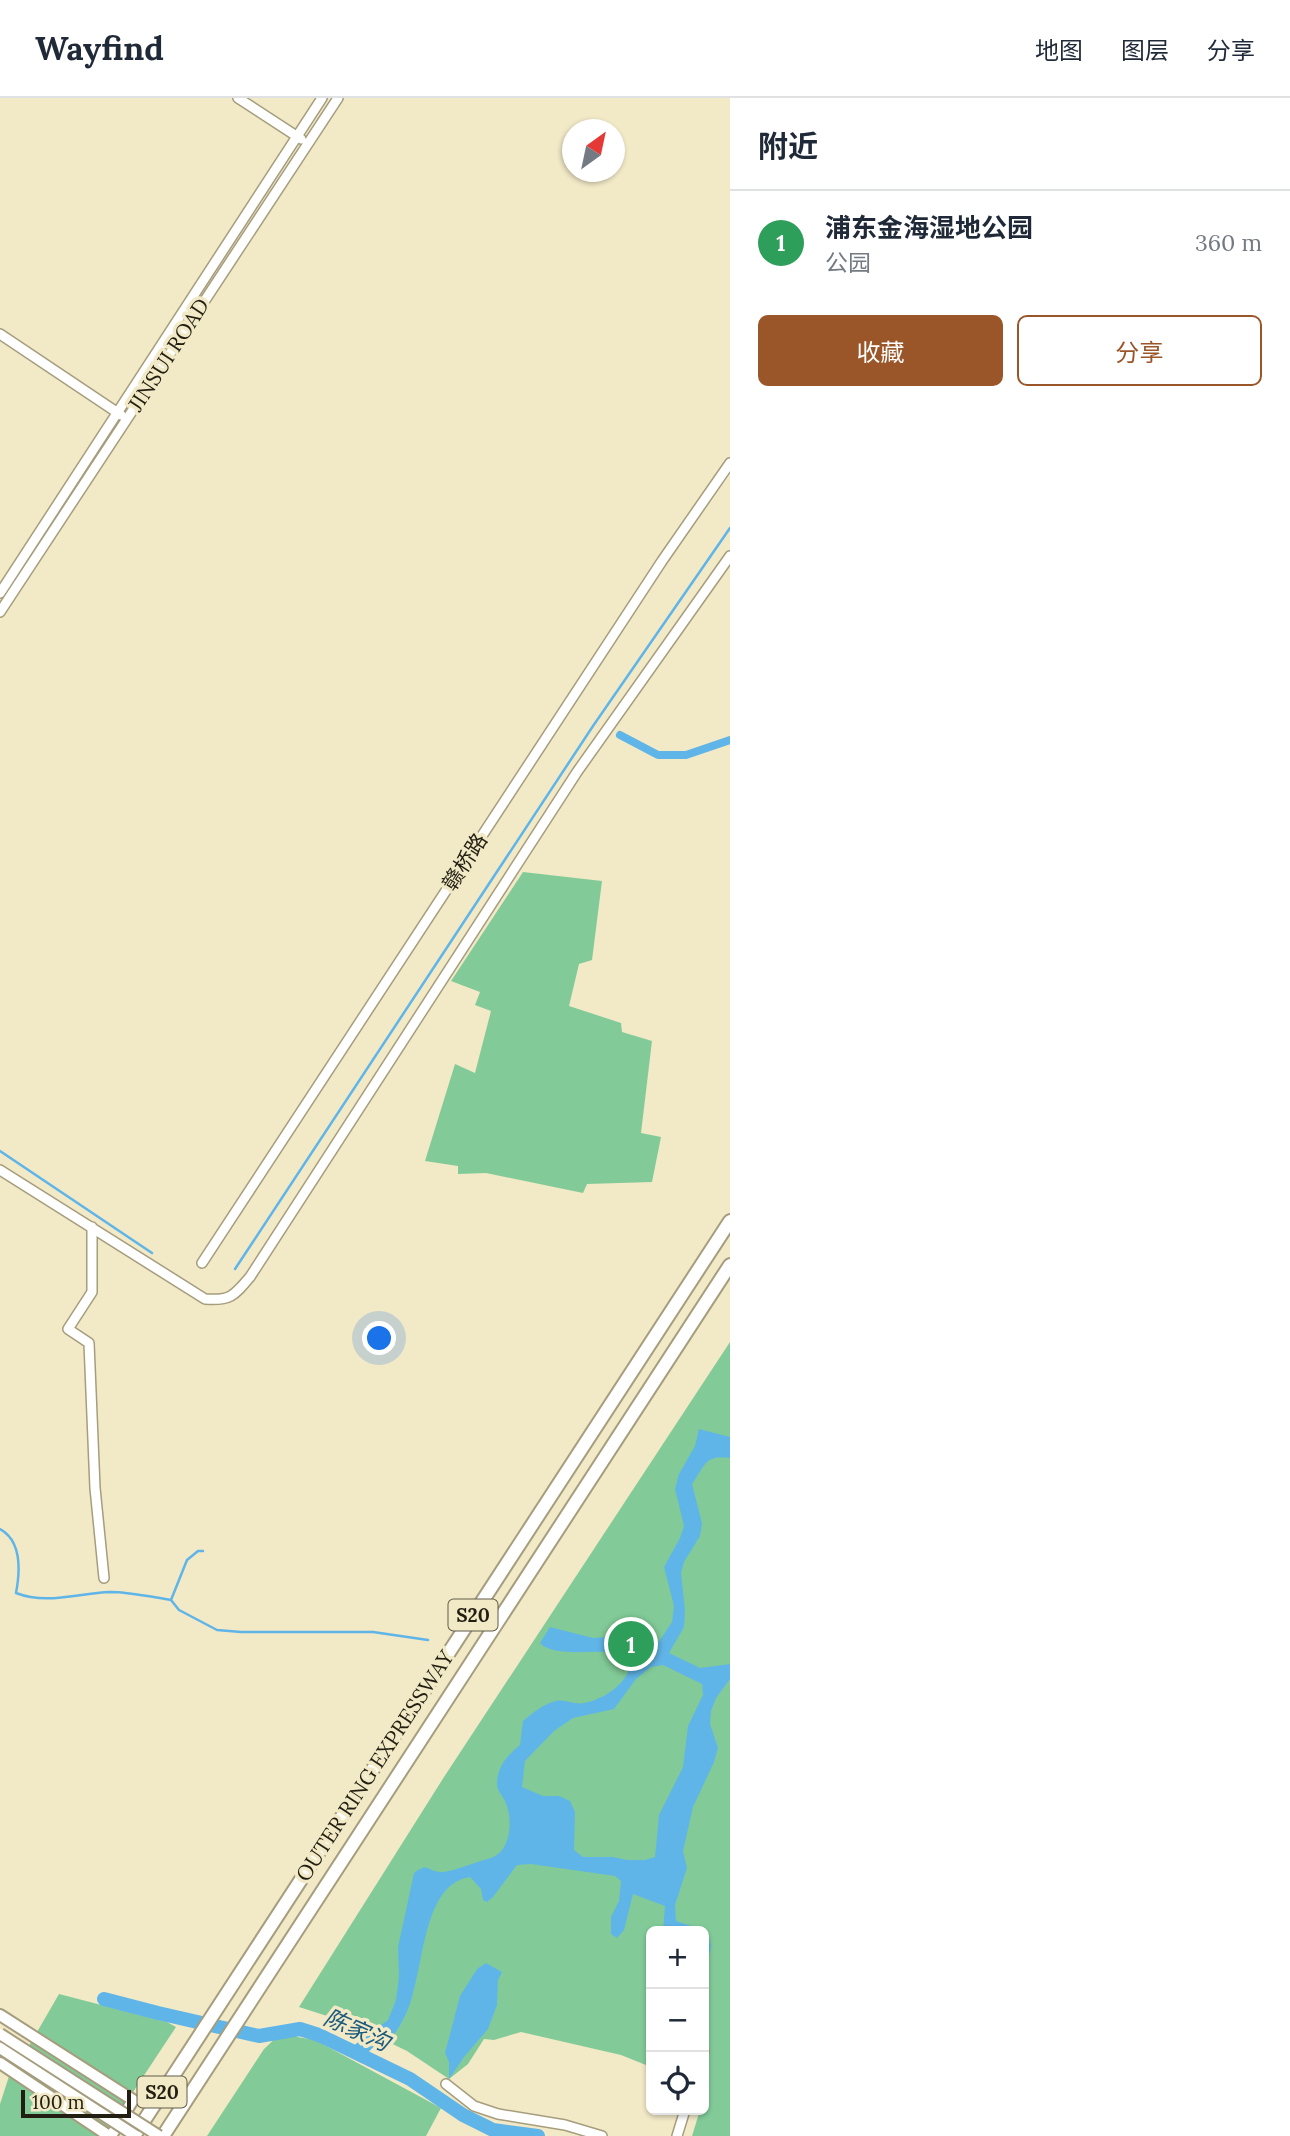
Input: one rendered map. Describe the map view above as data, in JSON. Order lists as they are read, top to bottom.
{
  "streets": {
    "highway": ["S20", "OUTER RING EXPRESSWAY"],
    "street": ["JINSUI ROAD", "赣桥路"]
  },
  "water": ["陈家沟"],
  "scale_bar": "100 m",
  "north": "top right",
  "page": {
    "header": "Wayfind",
    "nav": ["地图", "图层", "分享"],
    "heading": "附近",
    "list": [
      {
        "mark": "1",
        "name": "浦东金海湿地公园",
        "note": "公园",
        "value": "360 m"
      }
    ],
    "buttons": ["收藏", "分享"],
    "pins": "1",
    "map_buttons": ["+", "−"],
    "scale": "100 m"
  }
}
